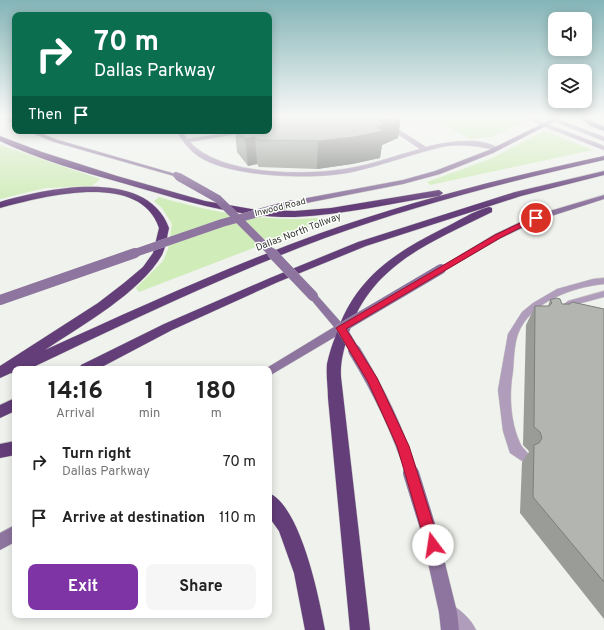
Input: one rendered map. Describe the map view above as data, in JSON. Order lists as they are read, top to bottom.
{
  "streets": {
    "highway": ["Dallas North Tollway"],
    "main road": ["Inwood Road"]
  },
  "page": {
    "turn": ["70 m", "Dallas Parkway"],
    "then": "Then",
    "eta": [
      "14:16",
      "Arrival",
      "1",
      "min",
      "180",
      "m"
    ],
    "list": [
      {
        "name": "Turn right",
        "note": "Dallas Parkway",
        "value": "70 m"
      },
      {
        "name": "Arrive at destination",
        "value": "110 m"
      }
    ],
    "buttons": ["Exit", "Share"]
  }
}
